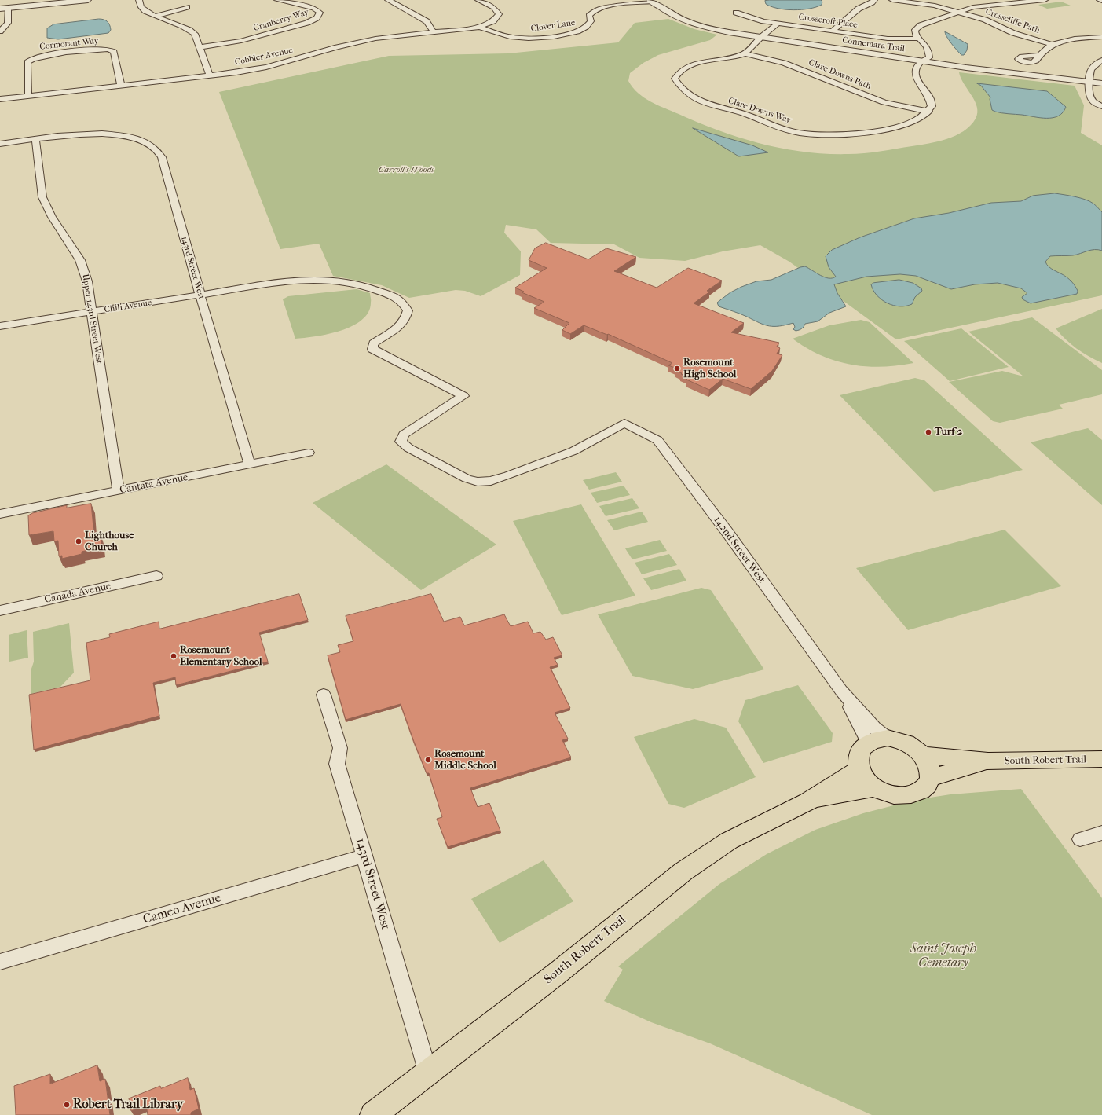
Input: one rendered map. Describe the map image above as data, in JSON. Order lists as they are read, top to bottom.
{
  "streets": {
    "main road": ["South Robert Trail"],
    "street": [
      "Cranberry Way",
      "Crosscroft Place",
      "Crosscliffe Path",
      "Clover Lane",
      "Cormorant Way",
      "Connemara Trail",
      "Cobbler Avenue",
      "Clare Downs Path",
      "Clare Downs Way",
      "143rd Street West",
      "Chili Avenue",
      "Upper 143rd Street West",
      "Cantata Avenue",
      "142nd Street West",
      "Canada Avenue",
      "Cameo Avenue"
    ]
  },
  "crossings": [
    ["Crosscroft Place", "Clare Downs Way"],
    ["Clover Lane", "Connemara Trail"],
    ["Clover Lane", "Cobbler Avenue"],
    ["Cormorant Way", "Cobbler Avenue"],
    ["Connemara Trail", "Clare Downs Way"],
    ["Clare Downs Path", "Clare Downs Way"],
    ["143rd Street West", "Chili Avenue"],
    ["143rd Street West", "Upper 143rd Street West"],
    ["143rd Street West", "Cantata Avenue"],
    ["143rd Street West", "South Robert Trail"],
    ["143rd Street West", "Cameo Avenue"],
    ["Chili Avenue", "Upper 143rd Street West"],
    ["Chili Avenue", "142nd Street West"],
    ["Upper 143rd Street West", "Cantata Avenue"]
  ],
  "parks": ["Carroll's Woods", "Saint Joseph Cemetary"],
  "places": [
    "Rosemount High School",
    "Turf 2",
    "Lighthouse Church",
    "Rosemount Elementary School",
    "Rosemount Middle School",
    "Robert Trail Library"
  ]
}
